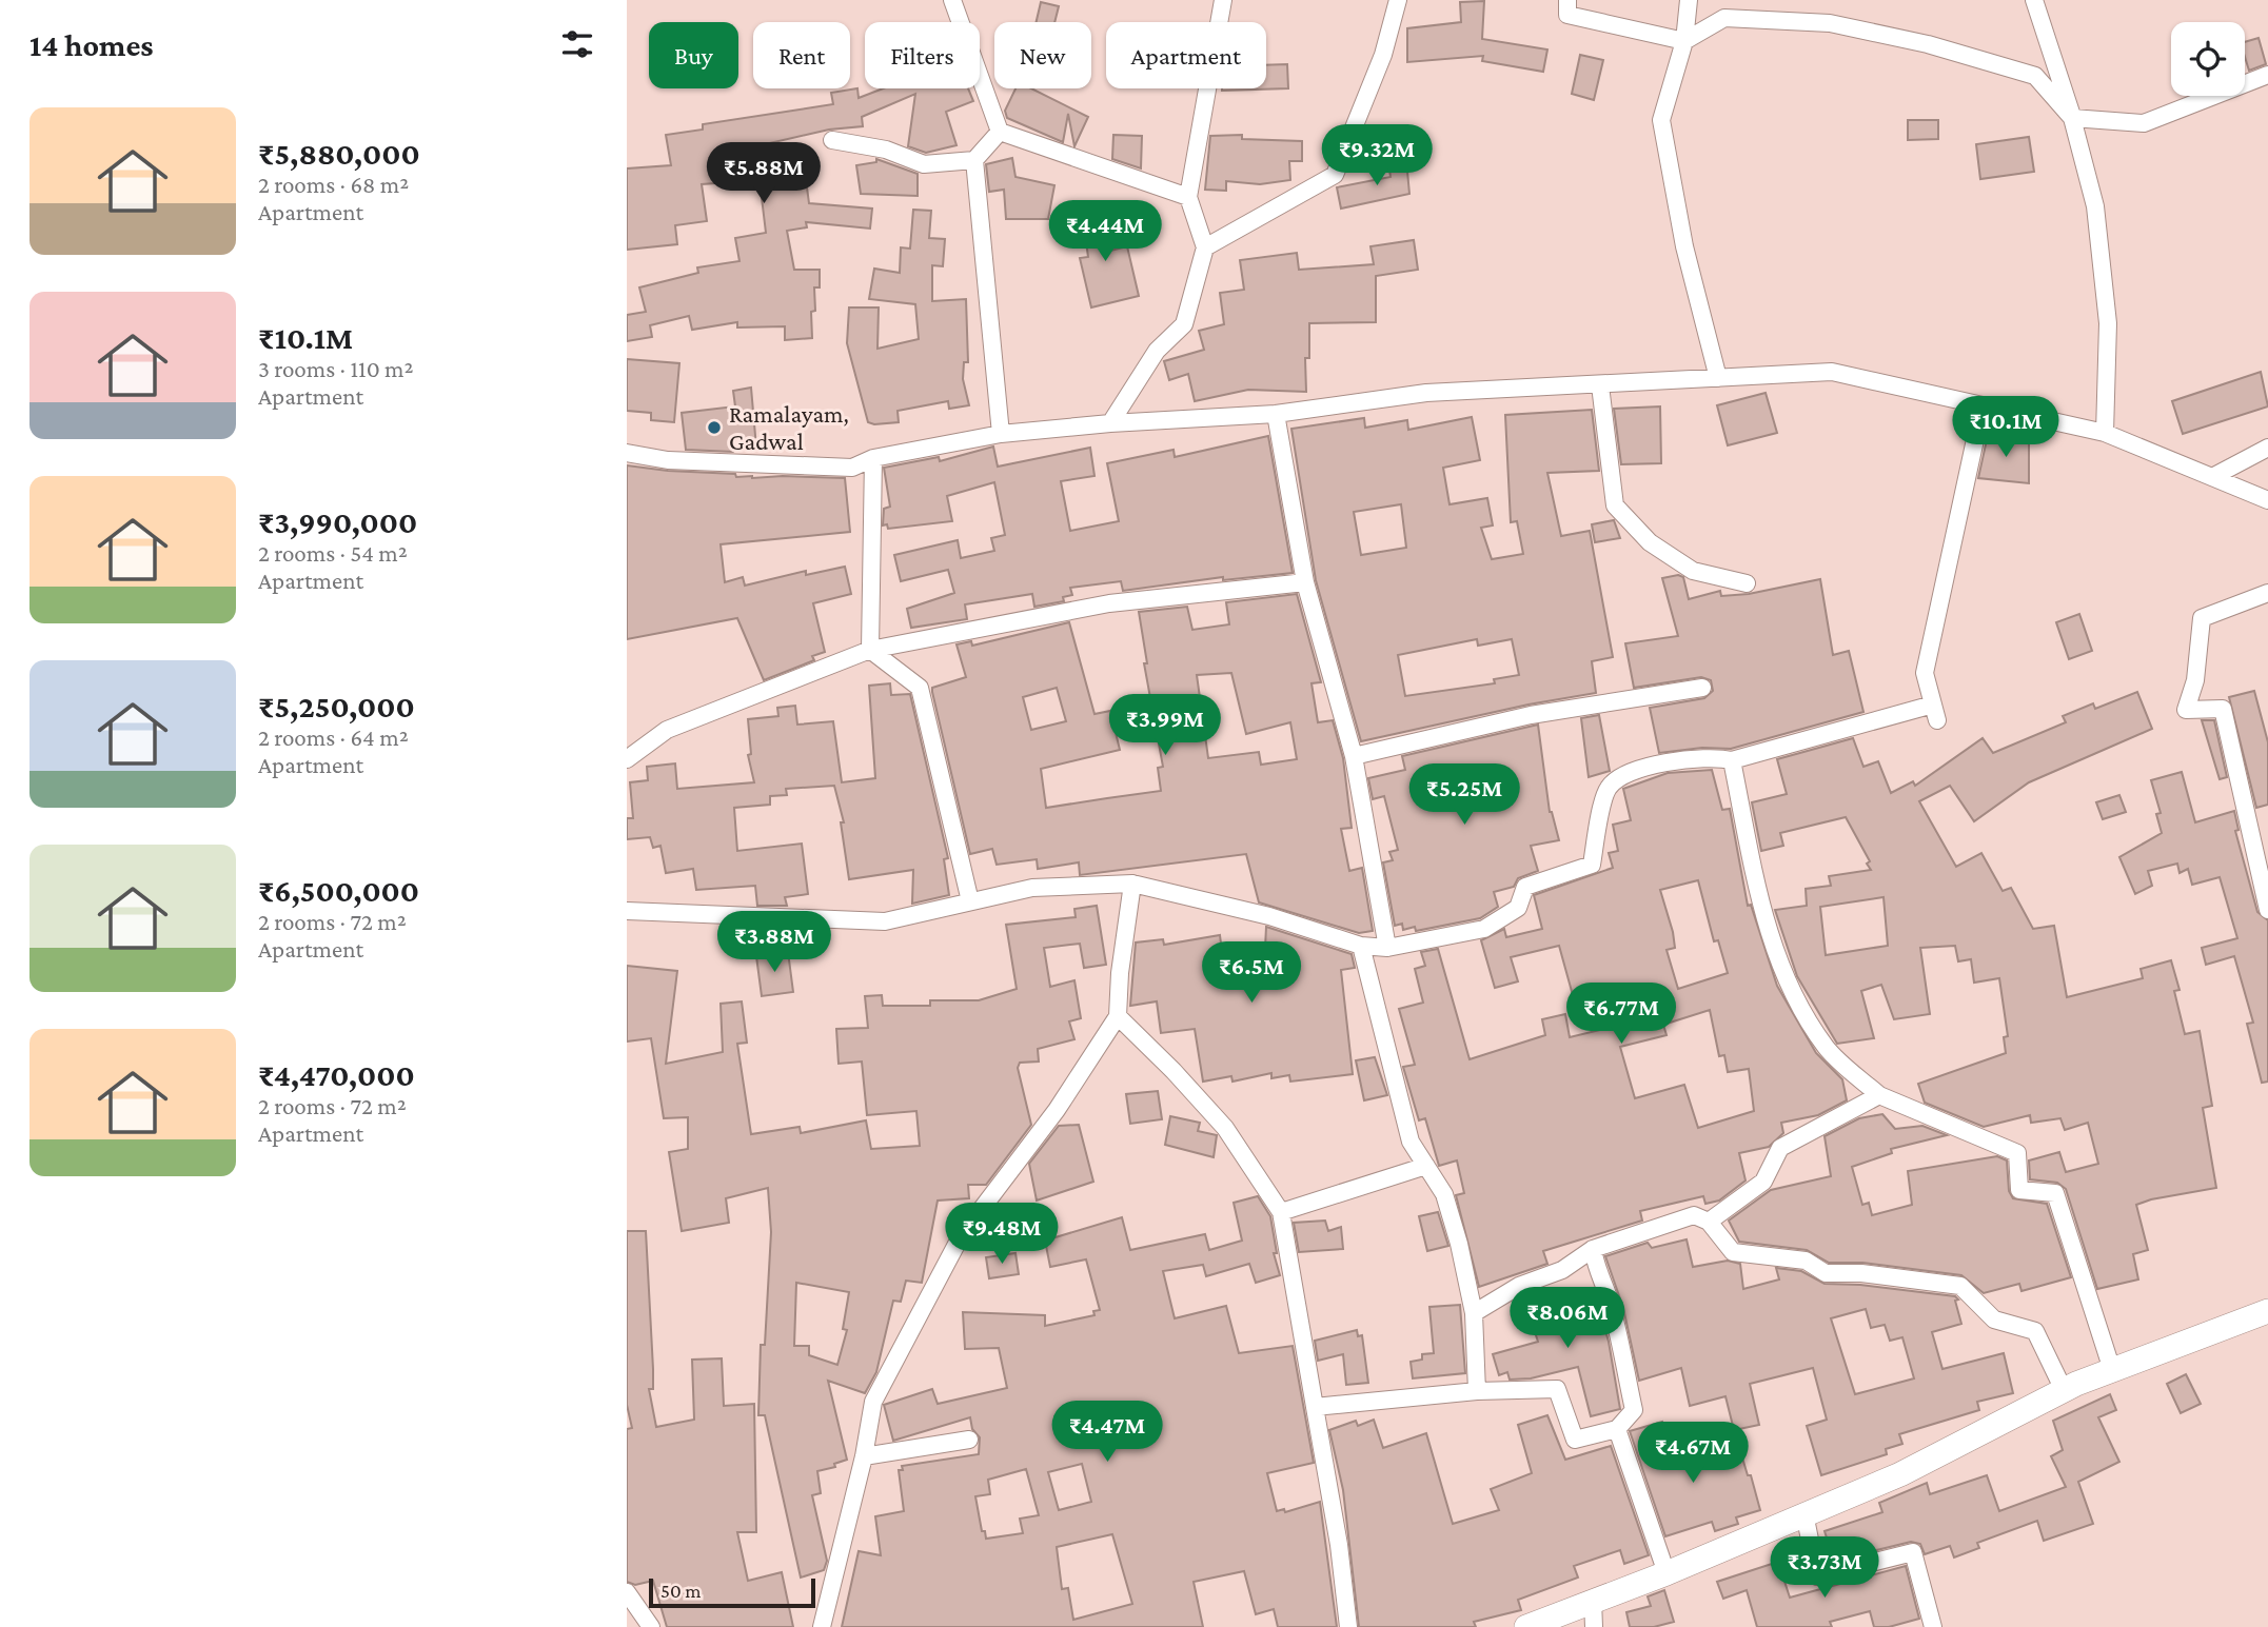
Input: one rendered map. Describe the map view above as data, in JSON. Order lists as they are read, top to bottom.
{
  "places": ["Ramalayam, Gadwal"],
  "scale_bar": "50 m",
  "page": {
    "heading": "14 homes",
    "chip": [
      "Buy",
      "Rent",
      "Filters",
      "New",
      "Apartment"
    ],
    "list": [
      {
        "name": "₹5,880,000",
        "note": "2 rooms · 68 m² · Apartment"
      },
      {
        "name": "₹10.1M",
        "note": "3 rooms · 110 m² · Apartment"
      },
      {
        "name": "₹3,990,000",
        "note": "2 rooms · 54 m² · Apartment"
      },
      {
        "name": "₹5,250,000",
        "note": "2 rooms · 64 m² · Apartment"
      },
      {
        "name": "₹6,500,000",
        "note": "2 rooms · 72 m² · Apartment"
      },
      {
        "name": "₹4,470,000",
        "note": "2 rooms · 72 m² · Apartment"
      }
    ],
    "price": [
      "₹9.32M",
      "₹5.88M",
      "₹4.44M",
      "₹10.1M",
      "₹3.99M",
      "₹5.25M",
      "₹3.88M",
      "₹6.5M",
      "₹6.77M",
      "₹9.48M",
      "₹8.06M",
      "₹4.47M",
      "₹4.67M",
      "₹3.73M"
    ],
    "scale": "50 m"
  }
}
